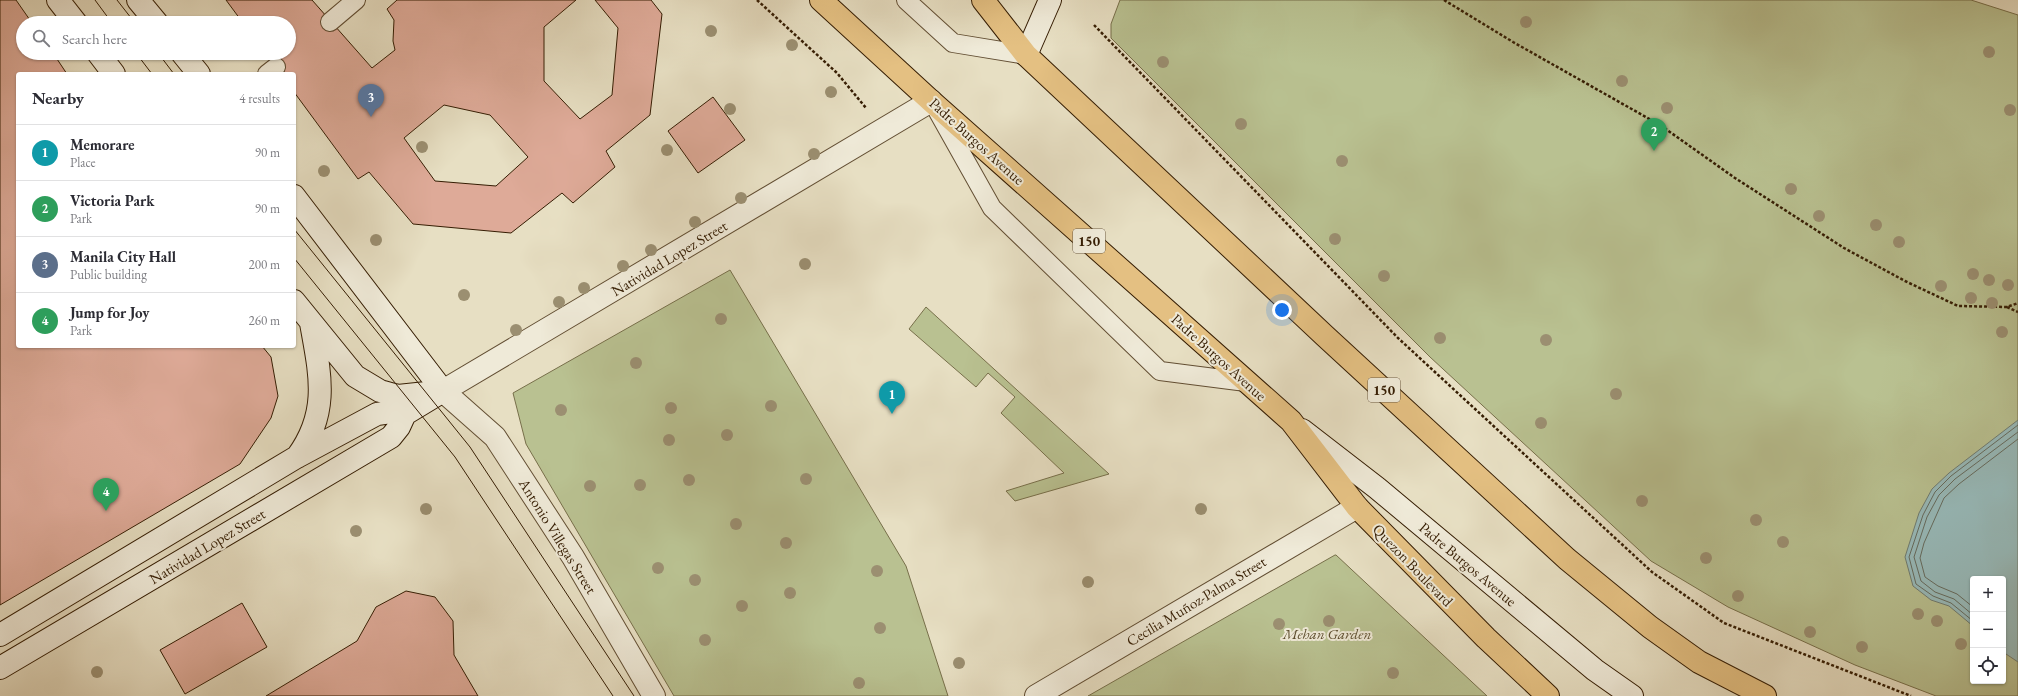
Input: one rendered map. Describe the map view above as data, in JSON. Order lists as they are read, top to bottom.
{
  "streets": {
    "main road": ["Padre Burgos Avenue", "150", "Quezon Boulevard"],
    "street": ["Natividad Lopez Street", "Antonio Villegas Street", "Cecilia Muñoz-Palma Street"]
  },
  "crossings": [
    ["Padre Burgos Avenue", "Natividad Lopez Street"],
    ["Padre Burgos Avenue", "Quezon Boulevard"],
    ["Natividad Lopez Street", "Antonio Villegas Street"],
    ["Quezon Boulevard", "Cecilia Muñoz-Palma Street"]
  ],
  "parks": ["Mehan Garden"],
  "page": {
    "search": "Search here",
    "heading": ["Nearby", "4 results"],
    "pins": [
      "3",
      "2",
      "1",
      "4"
    ],
    "list": [
      {
        "mark": "1",
        "name": "Memorare",
        "note": "Place",
        "value": "90 m"
      },
      {
        "mark": "2",
        "name": "Victoria Park",
        "note": "Park",
        "value": "90 m"
      },
      {
        "mark": "3",
        "name": "Manila City Hall",
        "note": "Public building",
        "value": "200 m"
      },
      {
        "mark": "4",
        "name": "Jump for Joy",
        "note": "Park",
        "value": "260 m"
      }
    ],
    "map_buttons": ["+", "−"]
  }
}
